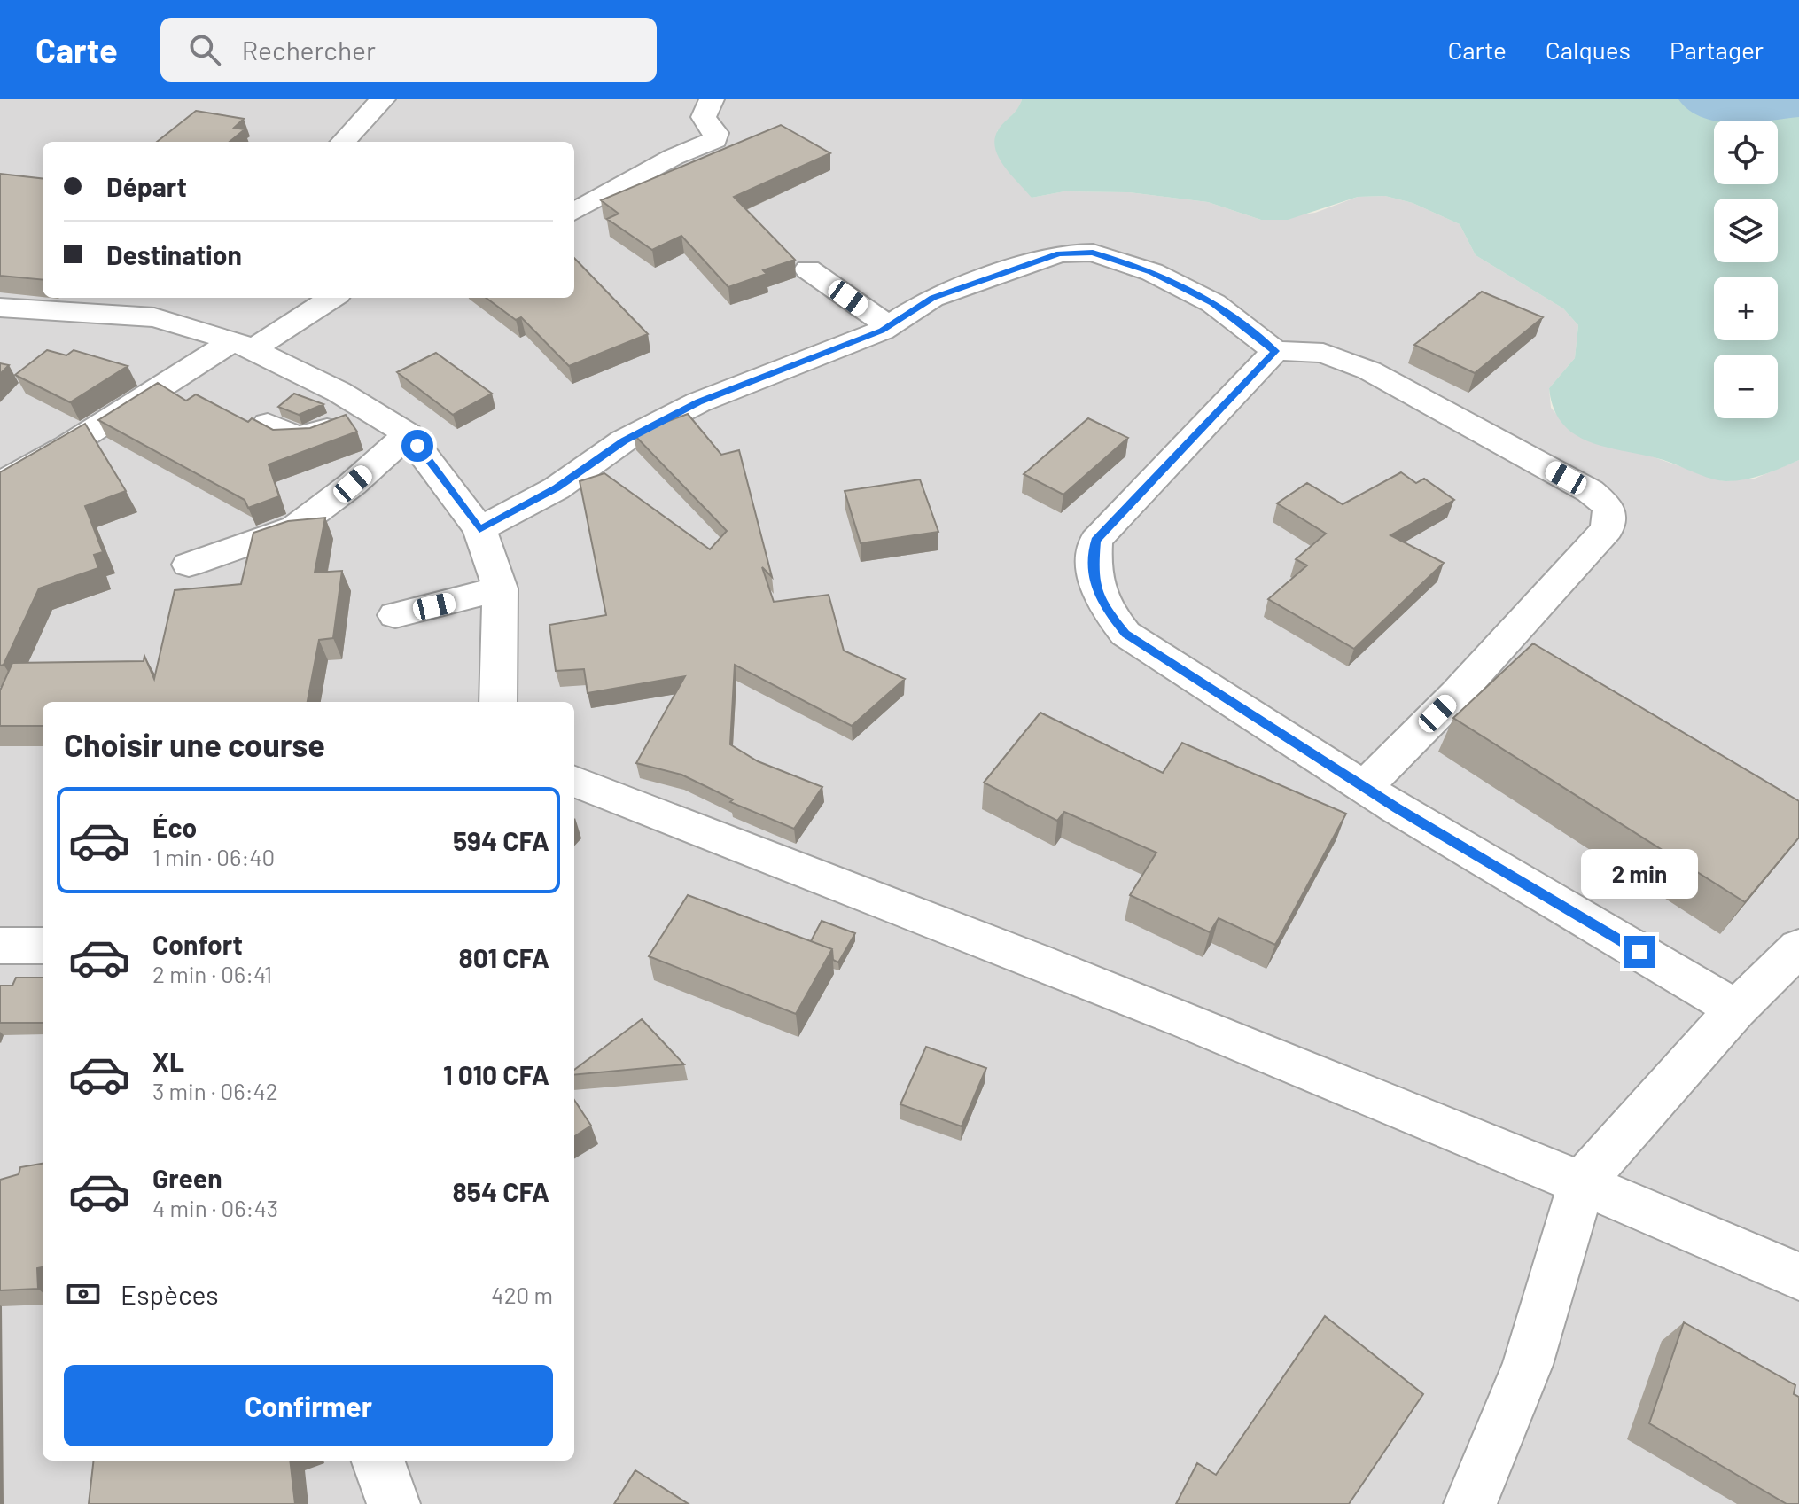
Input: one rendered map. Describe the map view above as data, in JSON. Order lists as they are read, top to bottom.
{
  "page": {
    "header": "Carte",
    "search": "Rechercher",
    "nav": ["Carte", "Calques", "Partager"],
    "map_buttons": ["+", "−"],
    "banner": ["Départ", "Destination"],
    "heading": "Choisir une course",
    "list": [
      {
        "name": "Éco",
        "note": "1 min · 06:40",
        "value": "594 CFA"
      },
      {
        "name": "Confort",
        "note": "2 min · 06:41",
        "value": "801 CFA"
      },
      {
        "name": "XL",
        "note": "3 min · 06:42",
        "value": "1 010 CFA"
      },
      {
        "name": "Green",
        "note": "4 min · 06:43",
        "value": "854 CFA"
      }
    ],
    "bubble": "2 min",
    "pay": ["Espèces", "420 m"],
    "buttons": "Confirmer"
  }
}
